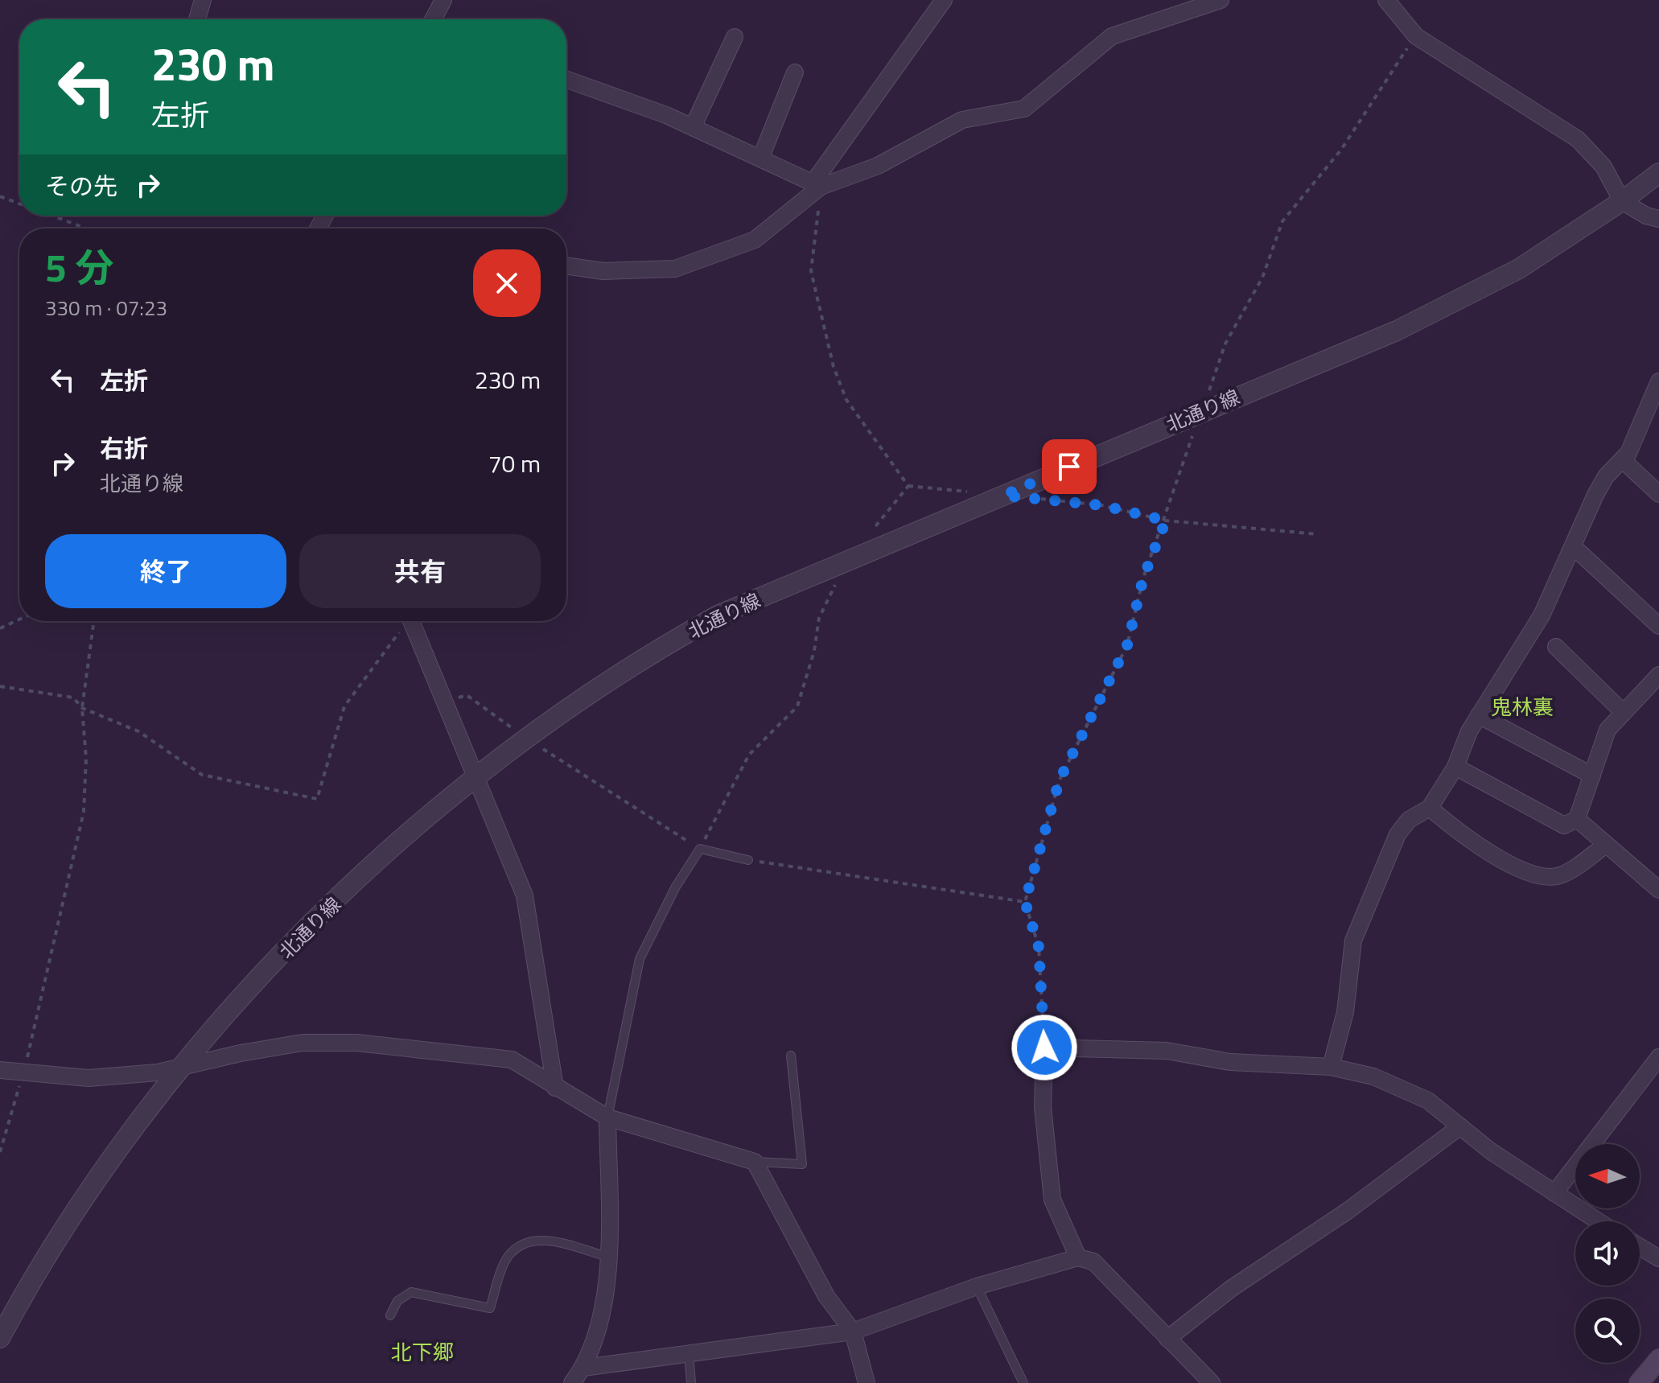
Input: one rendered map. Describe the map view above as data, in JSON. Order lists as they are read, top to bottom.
{
  "streets": {
    "street": ["北通り線"]
  },
  "districts": ["鬼林裏", "北下郷"],
  "north": "left",
  "page": {
    "turn": ["230 m", "左折"],
    "then": "その先",
    "heading": ["5 分", "330 m · 07:23"],
    "list": [
      {
        "name": "左折",
        "value": "230 m"
      },
      {
        "name": "右折",
        "note": "北通り線",
        "value": "70 m"
      }
    ],
    "buttons": ["終了", "共有"]
  }
}
